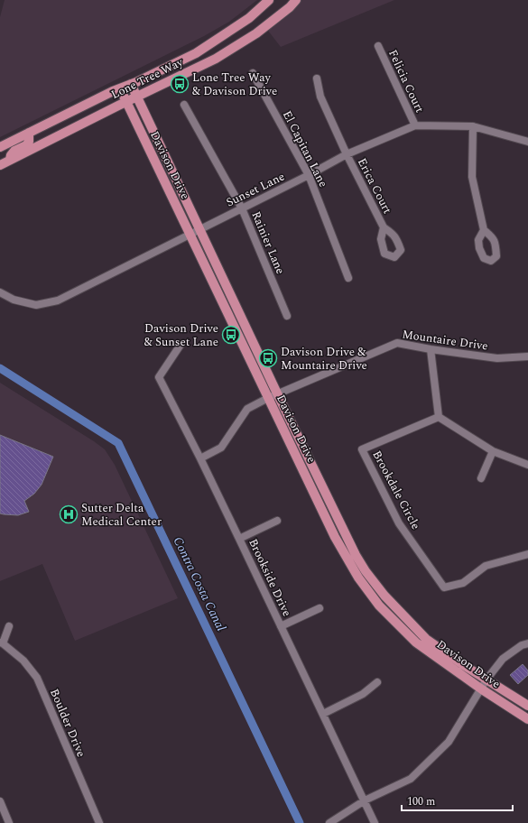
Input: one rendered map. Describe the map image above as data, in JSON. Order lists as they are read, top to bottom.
{
  "streets": {
    "main road": ["Lone Tree Way", "Davison Drive"],
    "street": [
      "Felicia Court",
      "El Capitan Lane",
      "Erica Court",
      "Sunset Lane",
      "Rainier Lane",
      "Mountaire Drive",
      "Brookdale Circle",
      "Brookside Drive",
      "Boulder Drive"
    ]
  },
  "crossings": [
    ["Lone Tree Way", "Davison Drive"],
    ["Felicia Court", "Sunset Lane"],
    ["El Capitan Lane", "Sunset Lane"],
    ["Davison Drive", "Sunset Lane"],
    ["Davison Drive", "Mountaire Drive"],
    ["Erica Court", "Sunset Lane"],
    ["Sunset Lane", "Rainier Lane"],
    ["Mountaire Drive", "Brookside Drive"]
  ],
  "water": ["Contra Costa Canal"],
  "places": {
    "bus stop": ["Lone Tree Way & Davison Drive", "Davison Drive & Sunset Lane", "Davison Drive & Mountaire Drive"],
    "hospital": ["Sutter Delta Medical Center"]
  },
  "scale_bar": "100 m"
}
